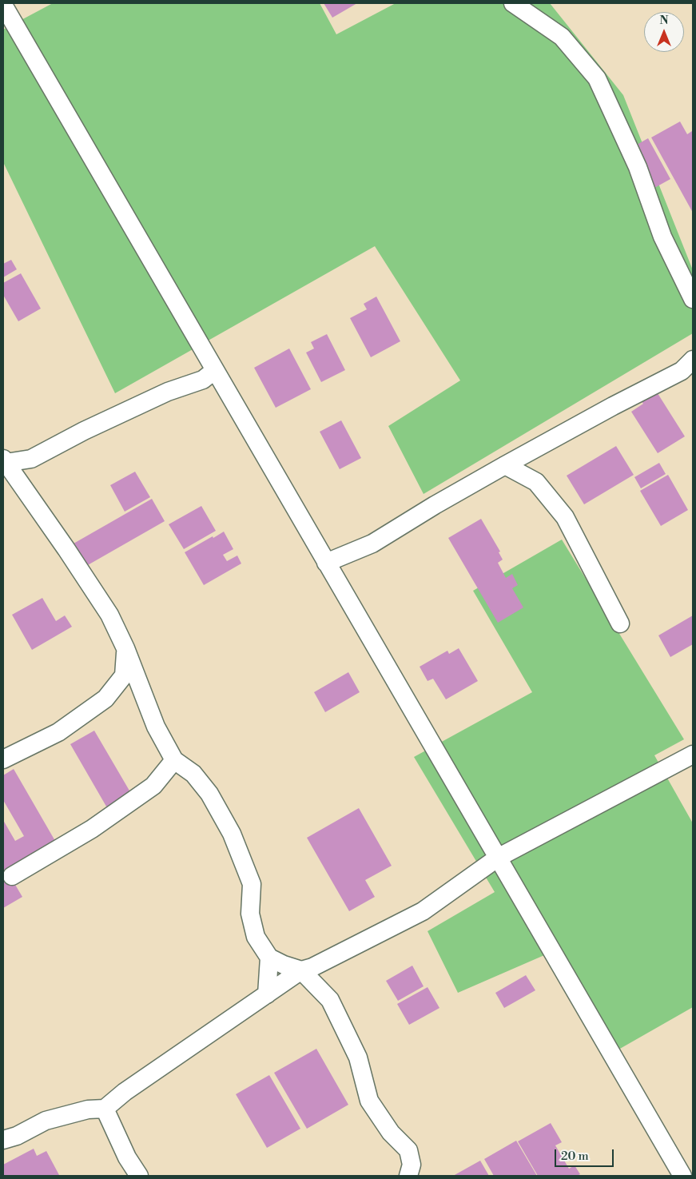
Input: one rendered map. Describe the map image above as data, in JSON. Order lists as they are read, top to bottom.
{
  "scale_bar": "20 m",
  "north": "top"
}
